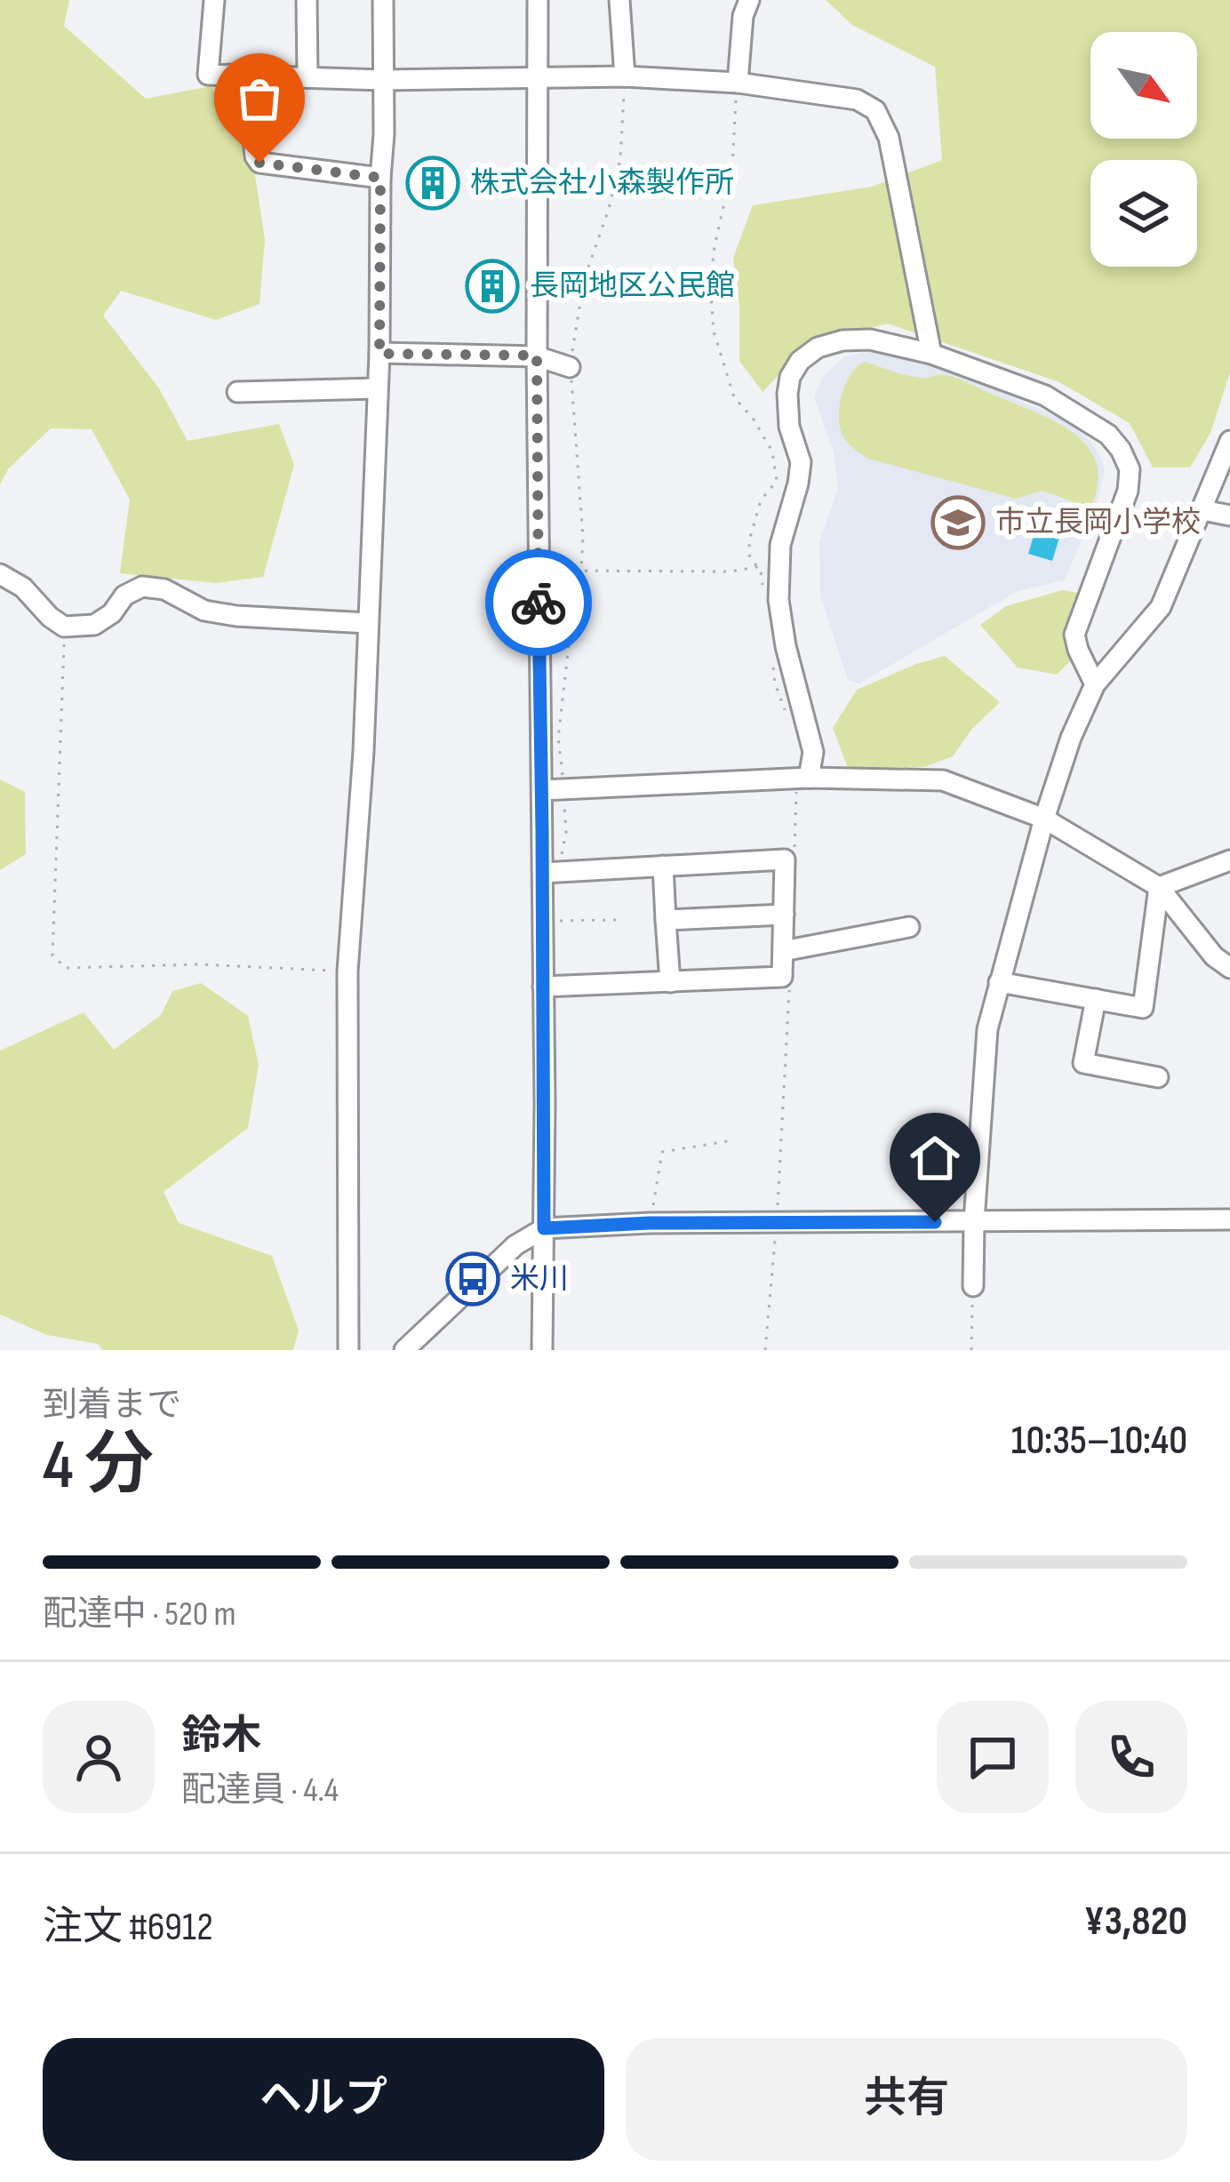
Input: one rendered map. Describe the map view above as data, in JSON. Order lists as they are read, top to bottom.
{
  "places": {
    "building": ["株式会社小森製作所", "長岡地区公民館"],
    "school or university": ["市立長岡小学校"],
    "bus stop": ["米川"]
  },
  "north": "bottom right",
  "page": {
    "heading": ["4 分", "到着まで", "10:35–10:40"],
    "panel": [
      "鈴木",
      "配達員 · 4.4",
      "注文 #6912",
      "¥3,820"
    ],
    "bar": "配達中 · 520 m",
    "buttons": ["ヘルプ", "共有"]
  }
}
